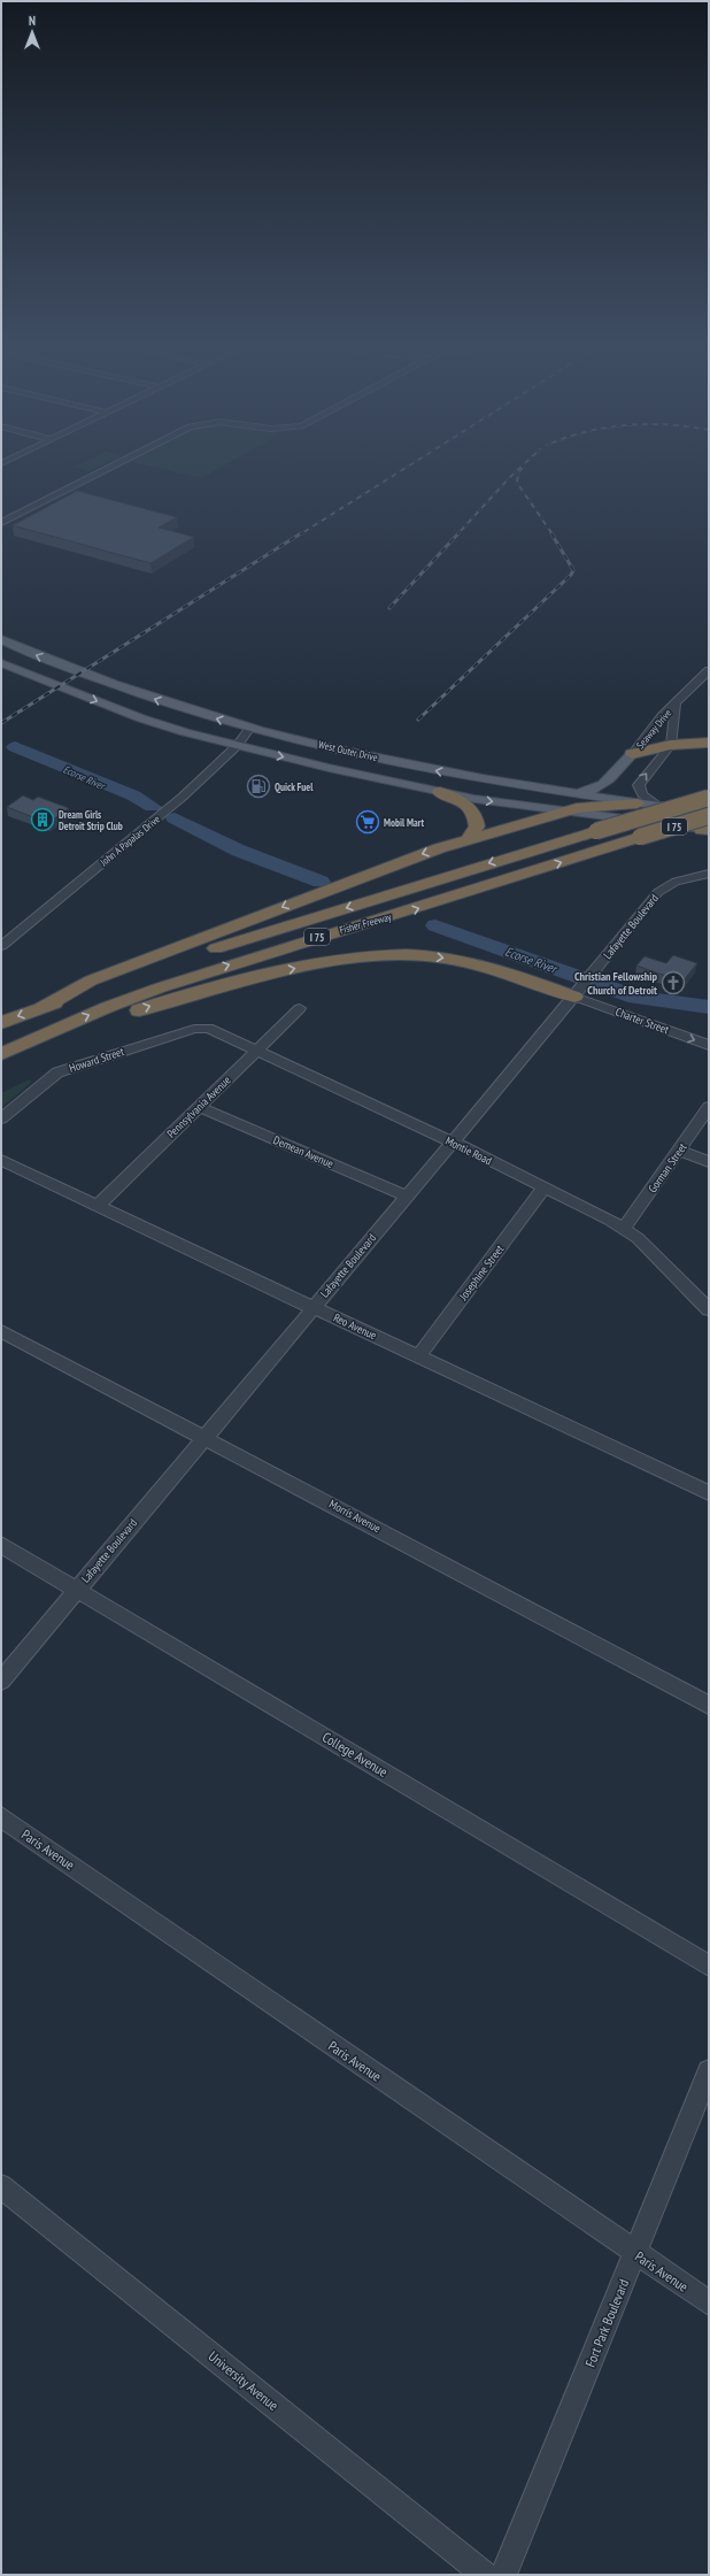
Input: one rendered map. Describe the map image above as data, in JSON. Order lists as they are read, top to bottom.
{
  "streets": {
    "highway": ["I 75", "Fisher Freeway"],
    "main road": ["West Outer Drive"],
    "street": [
      "Seaway Drive",
      "John A Papalas Drive",
      "Lafayette Boulevard",
      "Charter Street",
      "Howard Street",
      "Pennsylvania Avenue",
      "Montie Road",
      "Demean Avenue",
      "Gorman Street",
      "Josephine Street",
      "Reo Avenue",
      "Morris Avenue",
      "College Avenue",
      "Paris Avenue",
      "Fort Park Boulevard",
      "University Avenue"
    ]
  },
  "crossings": [
    ["Seaway Drive", "West Outer Drive"],
    ["West Outer Drive", "John A Papalas Drive"],
    ["West Outer Drive", "Fisher Freeway"],
    ["Lafayette Boulevard", "Charter Street"],
    ["Lafayette Boulevard", "Montie Road"],
    ["Lafayette Boulevard", "Demean Avenue"],
    ["Lafayette Boulevard", "Reo Avenue"],
    ["Lafayette Boulevard", "Morris Avenue"],
    ["Lafayette Boulevard", "College Avenue"],
    ["Howard Street", "Montie Road"],
    ["Pennsylvania Avenue", "Montie Road"],
    ["Pennsylvania Avenue", "Demean Avenue"],
    ["Pennsylvania Avenue", "Reo Avenue"],
    ["Montie Road", "Gorman Street"],
    ["Montie Road", "Josephine Street"],
    ["Josephine Street", "Reo Avenue"],
    ["Paris Avenue", "Fort Park Boulevard"]
  ],
  "one_way": ["Charter Street"],
  "water": ["Ecorse River"],
  "places": {
    "fuel station": ["Quick Fuel"],
    "building": ["Dream Girls Detroit Strip Club"],
    "supermarket": ["Mobil Mart"],
    "church": ["Christian Fellowship Church of Detroit"]
  },
  "north": "top"
}
